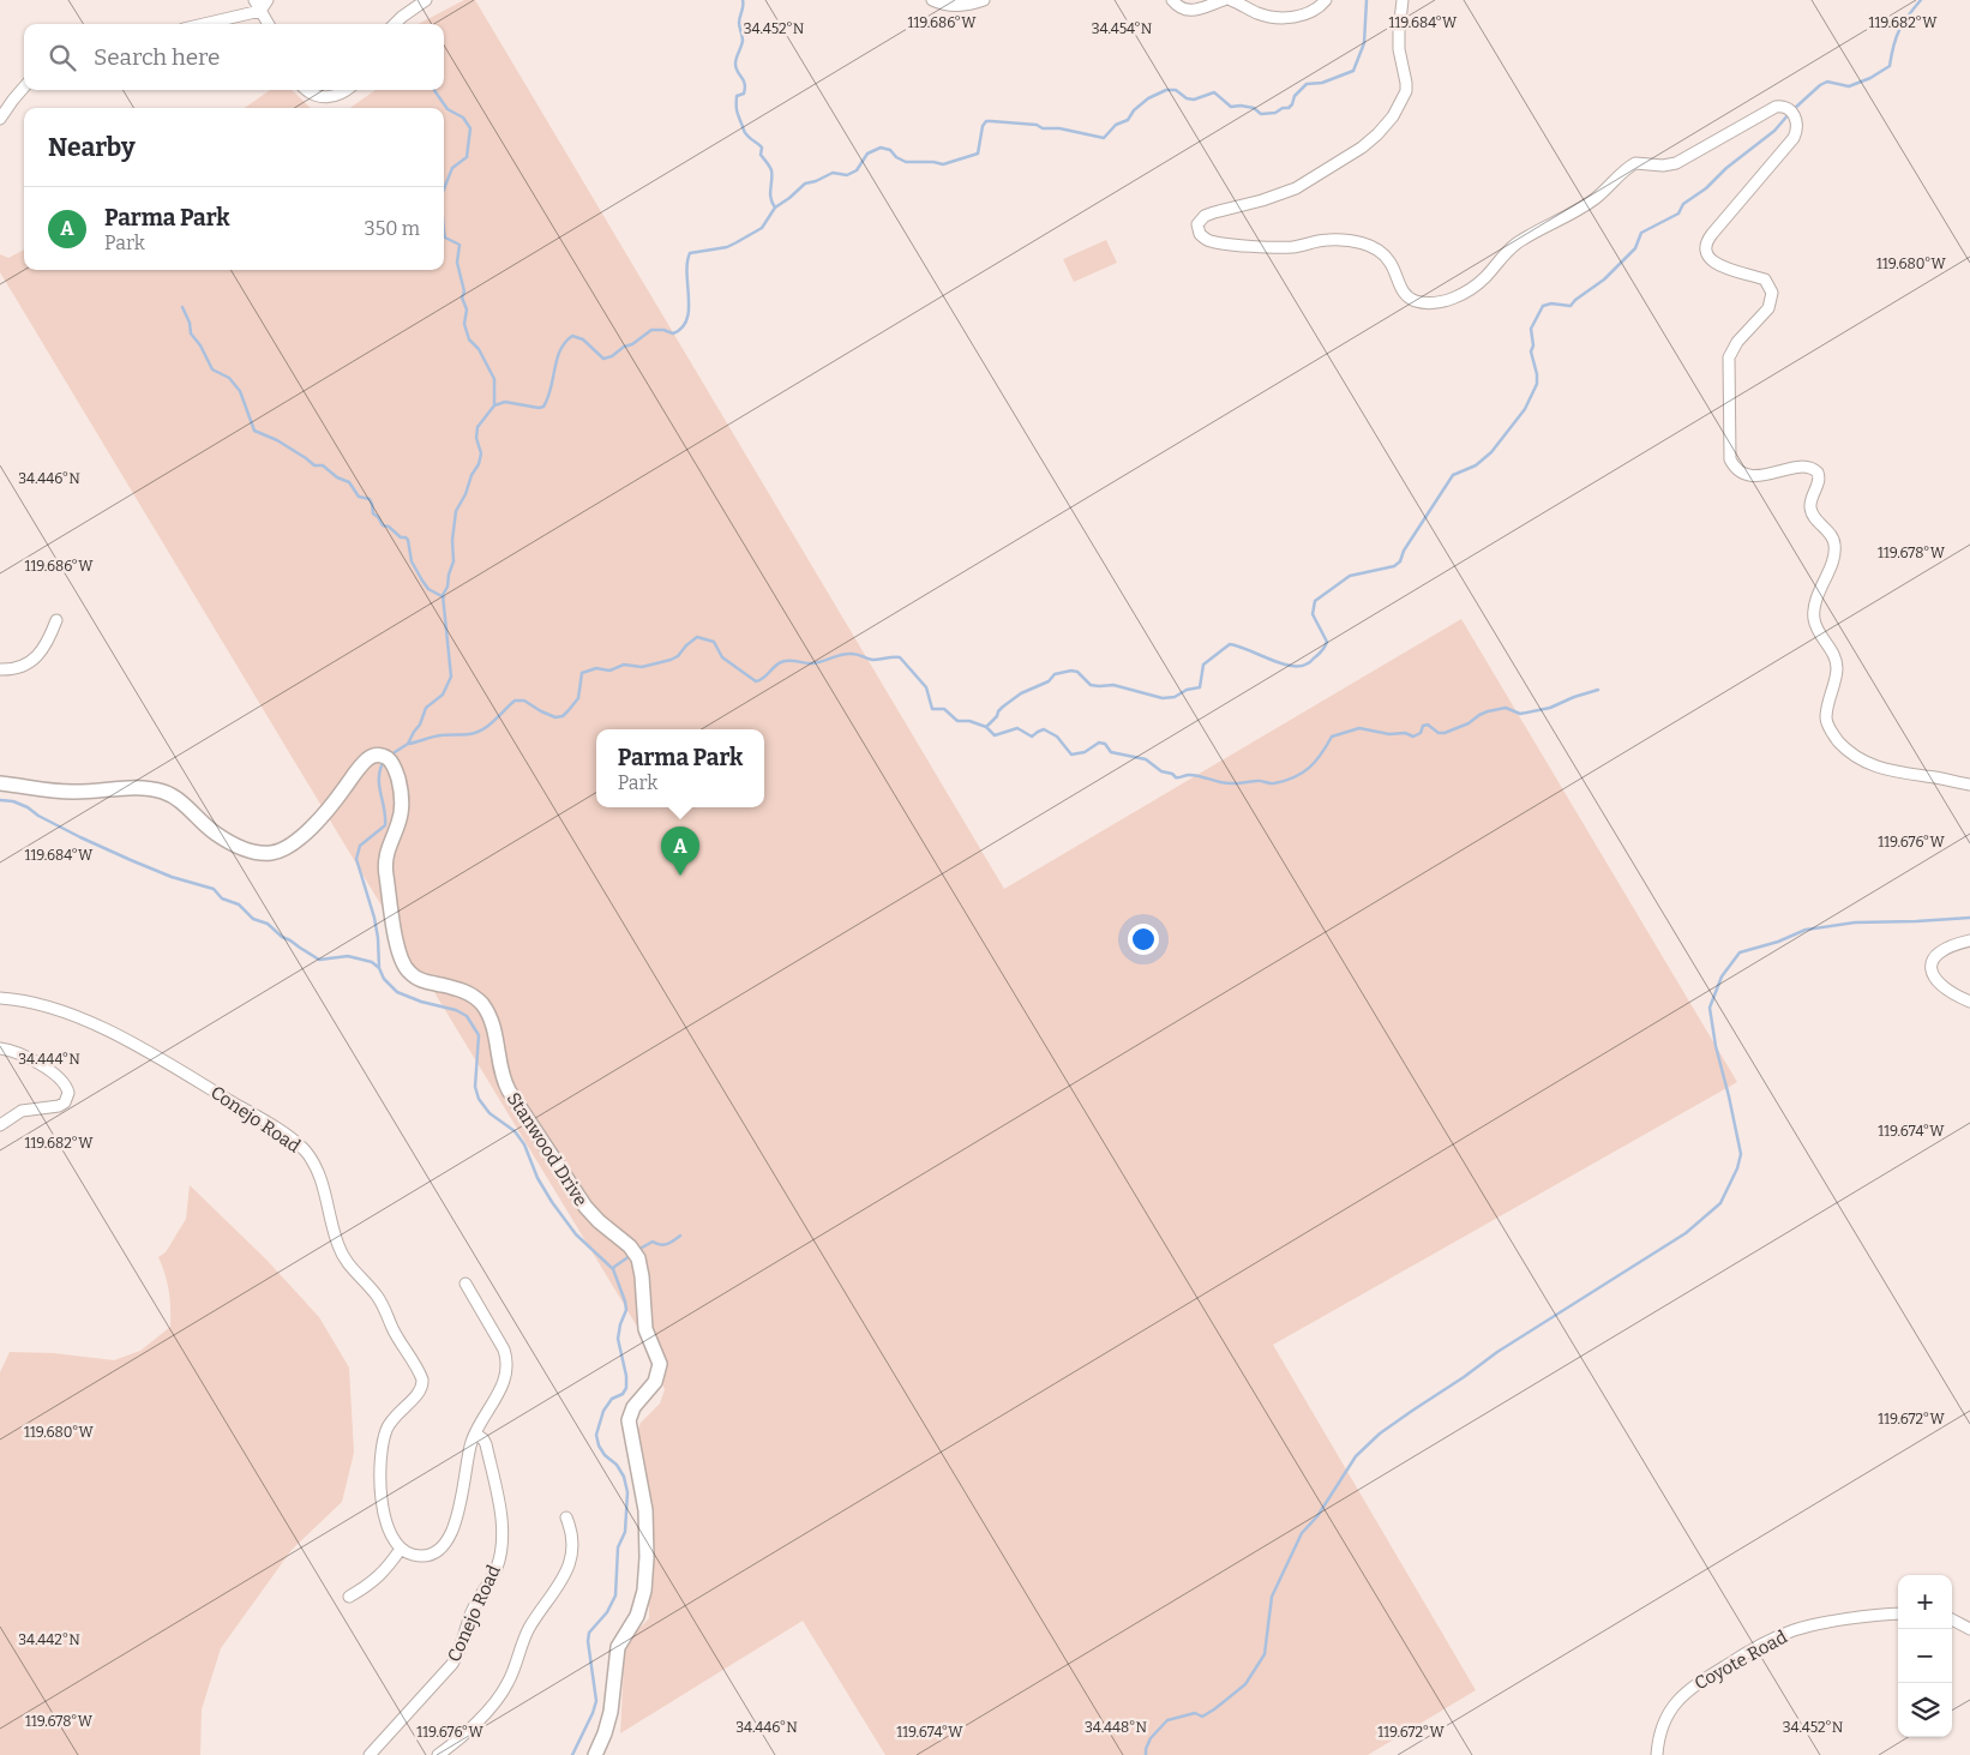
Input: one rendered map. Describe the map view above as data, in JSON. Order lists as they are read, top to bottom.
{
  "streets": {
    "main road": ["Stanwood Drive"],
    "street": ["Conejo Road", "Coyote Road"]
  },
  "page": {
    "search": "Search here",
    "heading": "Nearby",
    "list": [
      {
        "mark": "A",
        "name": "Parma Park",
        "note": "Park",
        "value": "350 m"
      }
    ],
    "popup": ["Parma Park", "Park"],
    "pins": "A",
    "map_buttons": ["+", "−"]
  },
  "coordinates": [
    "119.686°W",
    "119.684°W",
    "119.682°W",
    "34.452°N",
    "34.454°N",
    "119.680°W",
    "34.446°N",
    "119.678°W",
    "119.676°W",
    "34.444°N",
    "119.674°W",
    "119.672°W",
    "34.442°N",
    "34.448°N"
  ]
}
